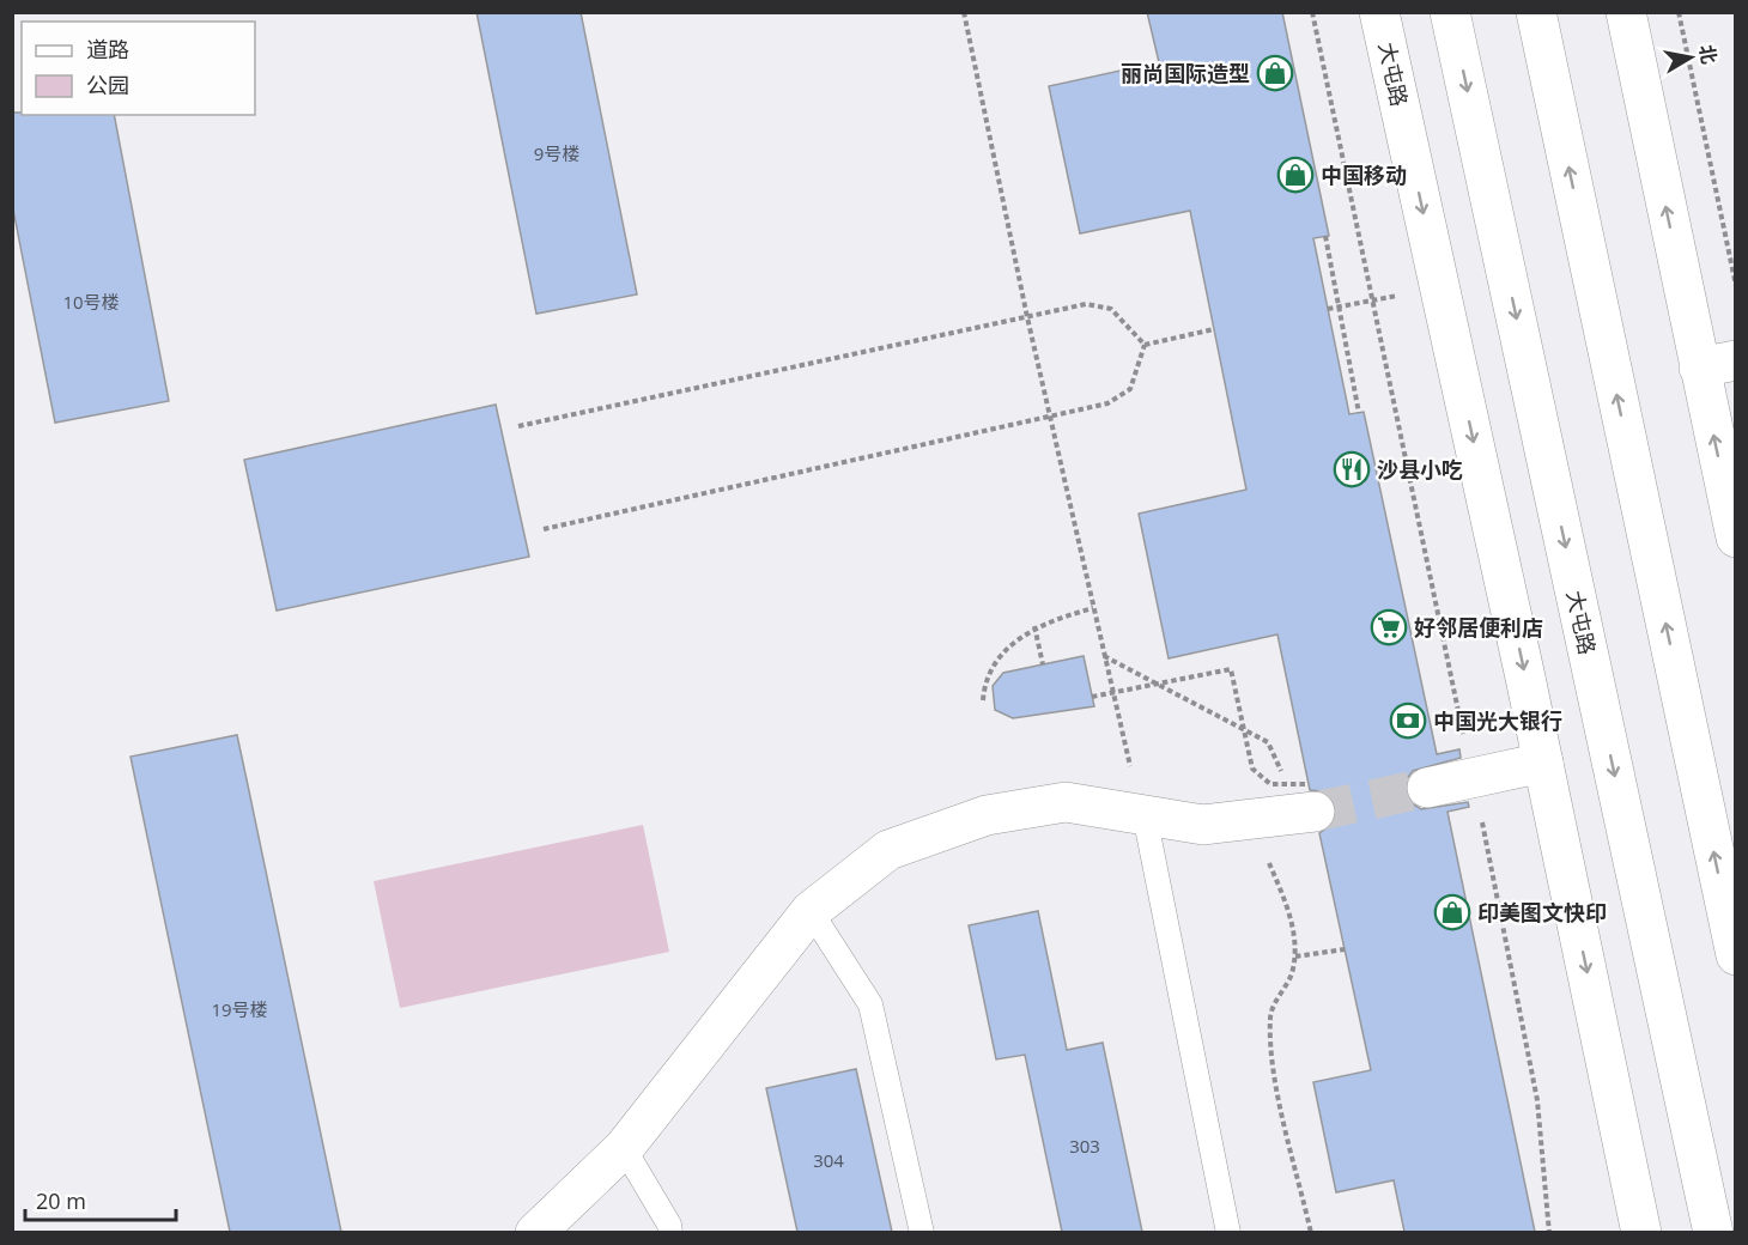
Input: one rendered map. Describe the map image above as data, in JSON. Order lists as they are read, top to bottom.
{
  "streets": {
    "street": ["大屯路"]
  },
  "places": {
    "shop": ["丽尚国际造型", "中国移动", "印美图文快印"],
    "restaurant": ["沙县小吃"],
    "supermarket": ["好邻居便利店"],
    "bank": ["中国光大银行"]
  },
  "house_numbers": [
    "9号楼",
    "10号楼",
    "19号楼",
    "303",
    "304"
  ],
  "legend": ["道路", "公园"],
  "scale_bar": "20 m",
  "north": "right"
}
